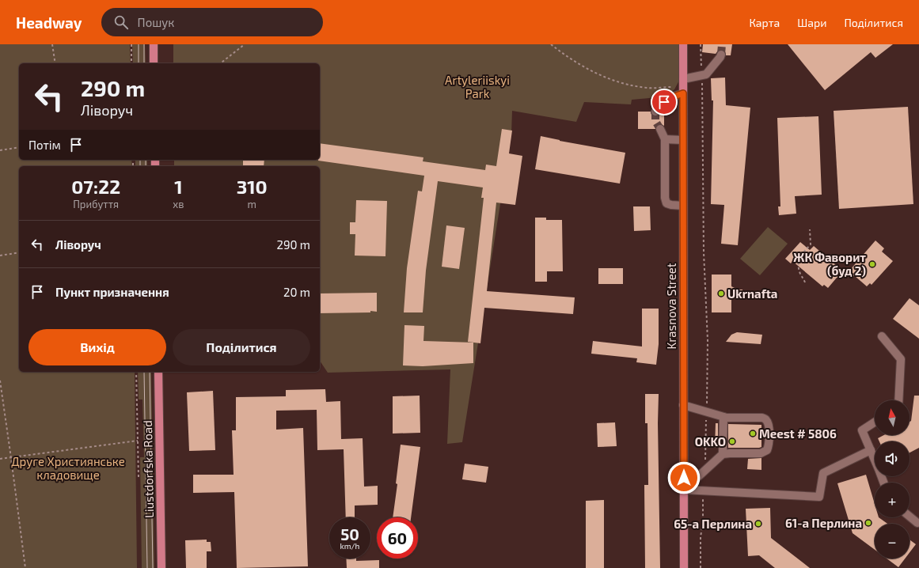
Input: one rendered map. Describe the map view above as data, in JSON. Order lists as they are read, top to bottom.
{
  "streets": {
    "main road": ["Krasnova Street", "Liustdorfska Road"]
  },
  "parks": ["Artyleriiskyi Park", "Друге Християнське кладовище"],
  "places": [
    "ЖК Фаворит (буд 2)",
    "Ukrnafta",
    "Meest # 5806",
    "OKKO",
    "61-а Перлина",
    "65-а Перлина"
  ],
  "north": "top",
  "page": {
    "header": "Headway",
    "search": "Пошук",
    "nav": ["Карта", "Шари", "Поділитися"],
    "turn": ["290 m", "Ліворуч"],
    "then": "Потім",
    "eta": [
      "07:22",
      "Прибуття",
      "1",
      "хв",
      "310",
      "m"
    ],
    "list": [
      {
        "name": "Ліворуч",
        "value": "290 m"
      },
      {
        "name": "Пункт призначення",
        "value": "20 m"
      }
    ],
    "buttons": ["Вихід", "Поділитися"],
    "map_buttons": ["+", "−"],
    "speed": "50 km/h",
    "limit": "60"
  }
}
